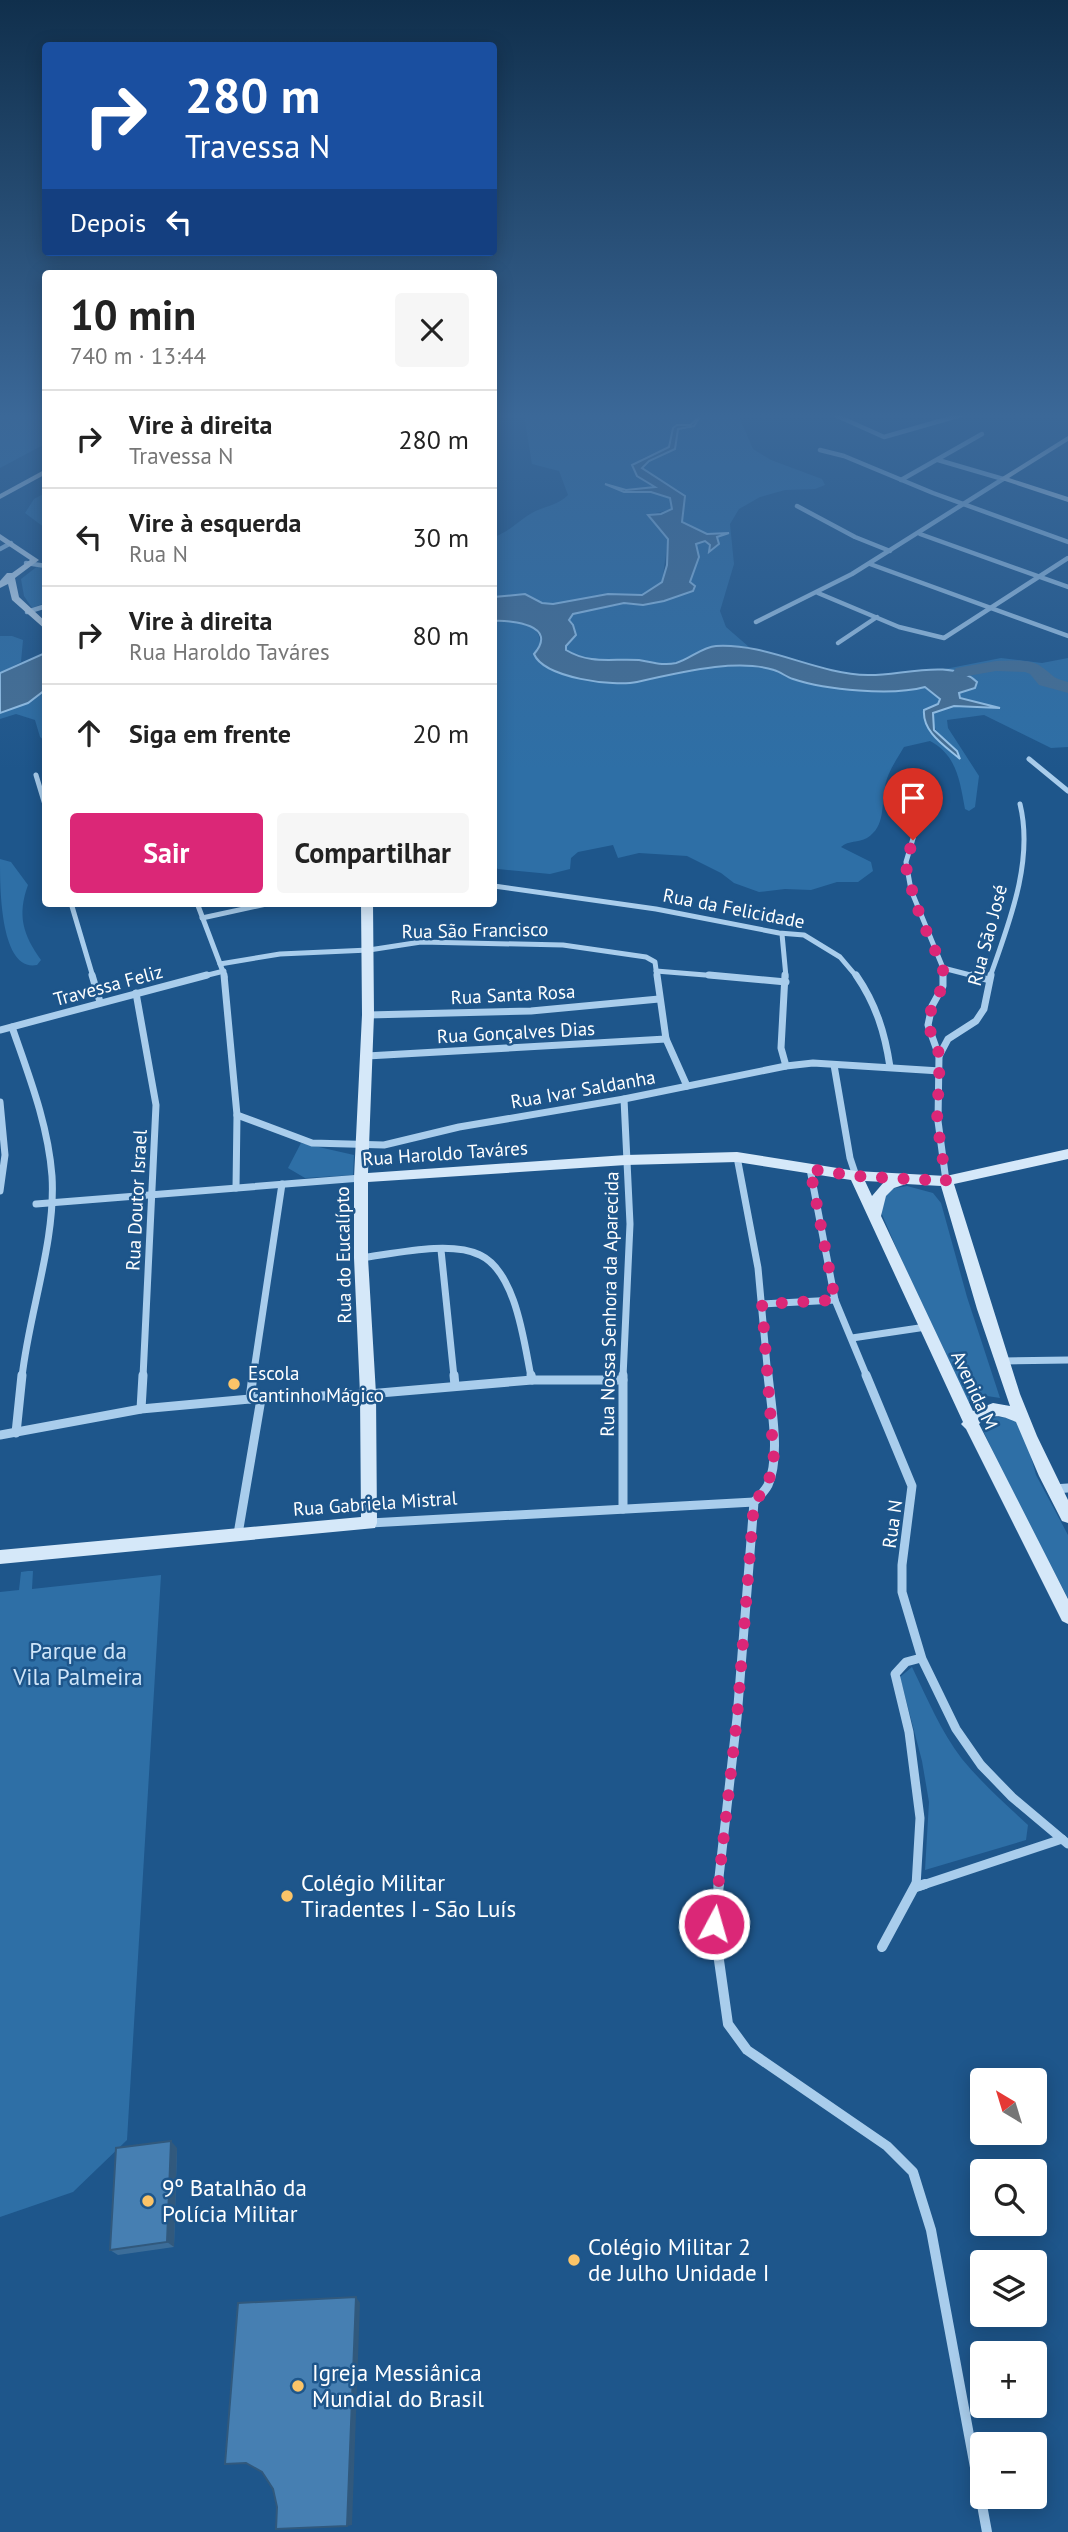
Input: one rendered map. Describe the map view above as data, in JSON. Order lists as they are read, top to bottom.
{
  "streets": {
    "street": [
      "Rua da Felicidade",
      "Rua São Francisco",
      "Rua São José",
      "Travessa Feliz",
      "Rua Santa Rosa",
      "Rua Gonçalves Dias",
      "Rua Ivar Saldanha",
      "Rua Haroldo Taváres",
      "Rua Doutor Israel",
      "Rua do Eucalípto",
      "Rua Nossa Senhora da Aparecida",
      "Avenida M",
      "Rua Gabriela Mistral",
      "Rua N"
    ]
  },
  "crossings": [
    ["Rua da Felicidade", "Rua Ivar Saldanha"],
    ["Rua São Francisco", "Rua do Eucalípto"],
    ["Travessa Feliz", "Rua Doutor Israel"],
    ["Rua Santa Rosa", "Rua do Eucalípto"],
    ["Rua Gonçalves Dias", "Rua do Eucalípto"],
    ["Rua Ivar Saldanha", "Rua do Eucalípto"],
    ["Rua Ivar Saldanha", "Rua Nossa Senhora da Aparecida"],
    ["Rua Haroldo Taváres", "Rua Doutor Israel"],
    ["Rua Haroldo Taváres", "Rua do Eucalípto"],
    ["Rua Haroldo Taváres", "Rua Nossa Senhora da Aparecida"],
    ["Rua Haroldo Taváres", "Avenida M"],
    ["Rua Haroldo Taváres", "Rua N"],
    ["Rua do Eucalípto", "Rua Gabriela Mistral"],
    ["Rua Nossa Senhora da Aparecida", "Rua Gabriela Mistral"]
  ],
  "parks": ["Parque da Vila Palmeira"],
  "places": [
    "Escola Cantinho Mágico",
    "Colégio Militar Tiradentes I - São Luís",
    "9º Batalhão da Polícia Militar",
    "Colégio Militar 2 de Julho Unidade I",
    "Igreja Messiânica Mundial do Brasil"
  ],
  "north": "top left",
  "page": {
    "turn": ["280 m", "Travessa N"],
    "then": "Depois",
    "heading": ["10 min", "740 m · 13:44"],
    "list": [
      {
        "name": "Vire à direita",
        "note": "Travessa N",
        "value": "280 m"
      },
      {
        "name": "Vire à esquerda",
        "note": "Rua N",
        "value": "30 m"
      },
      {
        "name": "Vire à direita",
        "note": "Rua Haroldo Taváres",
        "value": "80 m"
      },
      {
        "name": "Siga em frente",
        "value": "20 m"
      }
    ],
    "buttons": ["Sair", "Compartilhar"],
    "map_buttons": ["+", "−"]
  }
}
